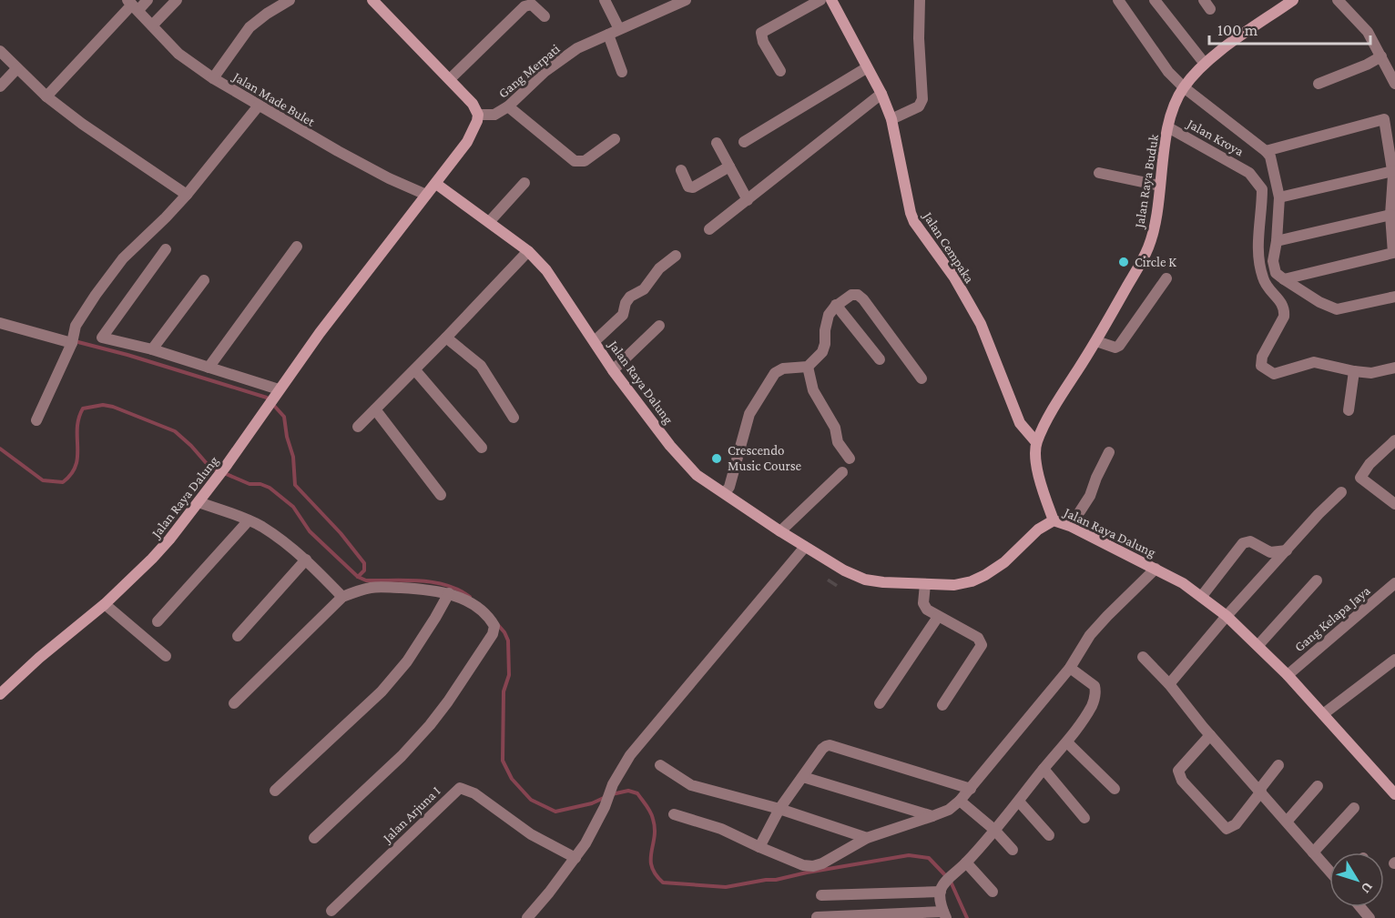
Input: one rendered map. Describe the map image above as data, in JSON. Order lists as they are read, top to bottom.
{
  "streets": {
    "street": [
      "Gang Merpati",
      "Jalan Made Bulet",
      "Jalan Kroya",
      "Jalan Raya Buduk",
      "Jalan Cempaka",
      "Jalan Raya Dalung",
      "Gang Kelapa Jaya",
      "Jalan Arjuna I"
    ]
  },
  "crossings": [
    ["Jalan Made Bulet", "Jalan Raya Dalung"],
    ["Jalan Kroya", "Jalan Raya Buduk"],
    ["Jalan Raya Buduk", "Jalan Cempaka"],
    ["Jalan Raya Dalung", "Gang Kelapa Jaya"]
  ],
  "places": ["Circle K", "Crescendo Music Course"],
  "scale_bar": "100 m",
  "north": "bottom right"
}
